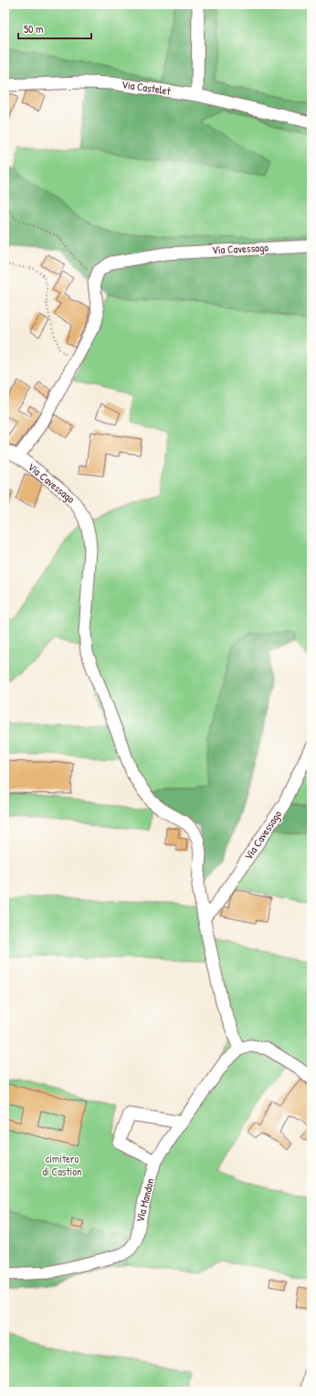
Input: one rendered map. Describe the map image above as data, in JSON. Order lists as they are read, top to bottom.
{
  "streets": {
    "street": ["Via Castelet", "Via Cavessago", "Via Mandon"]
  },
  "crossings": [
    ["Via Cavessago", "Via Mandon"]
  ],
  "parks": ["cimitero di Castion"],
  "scale_bar": "50 m"
}
